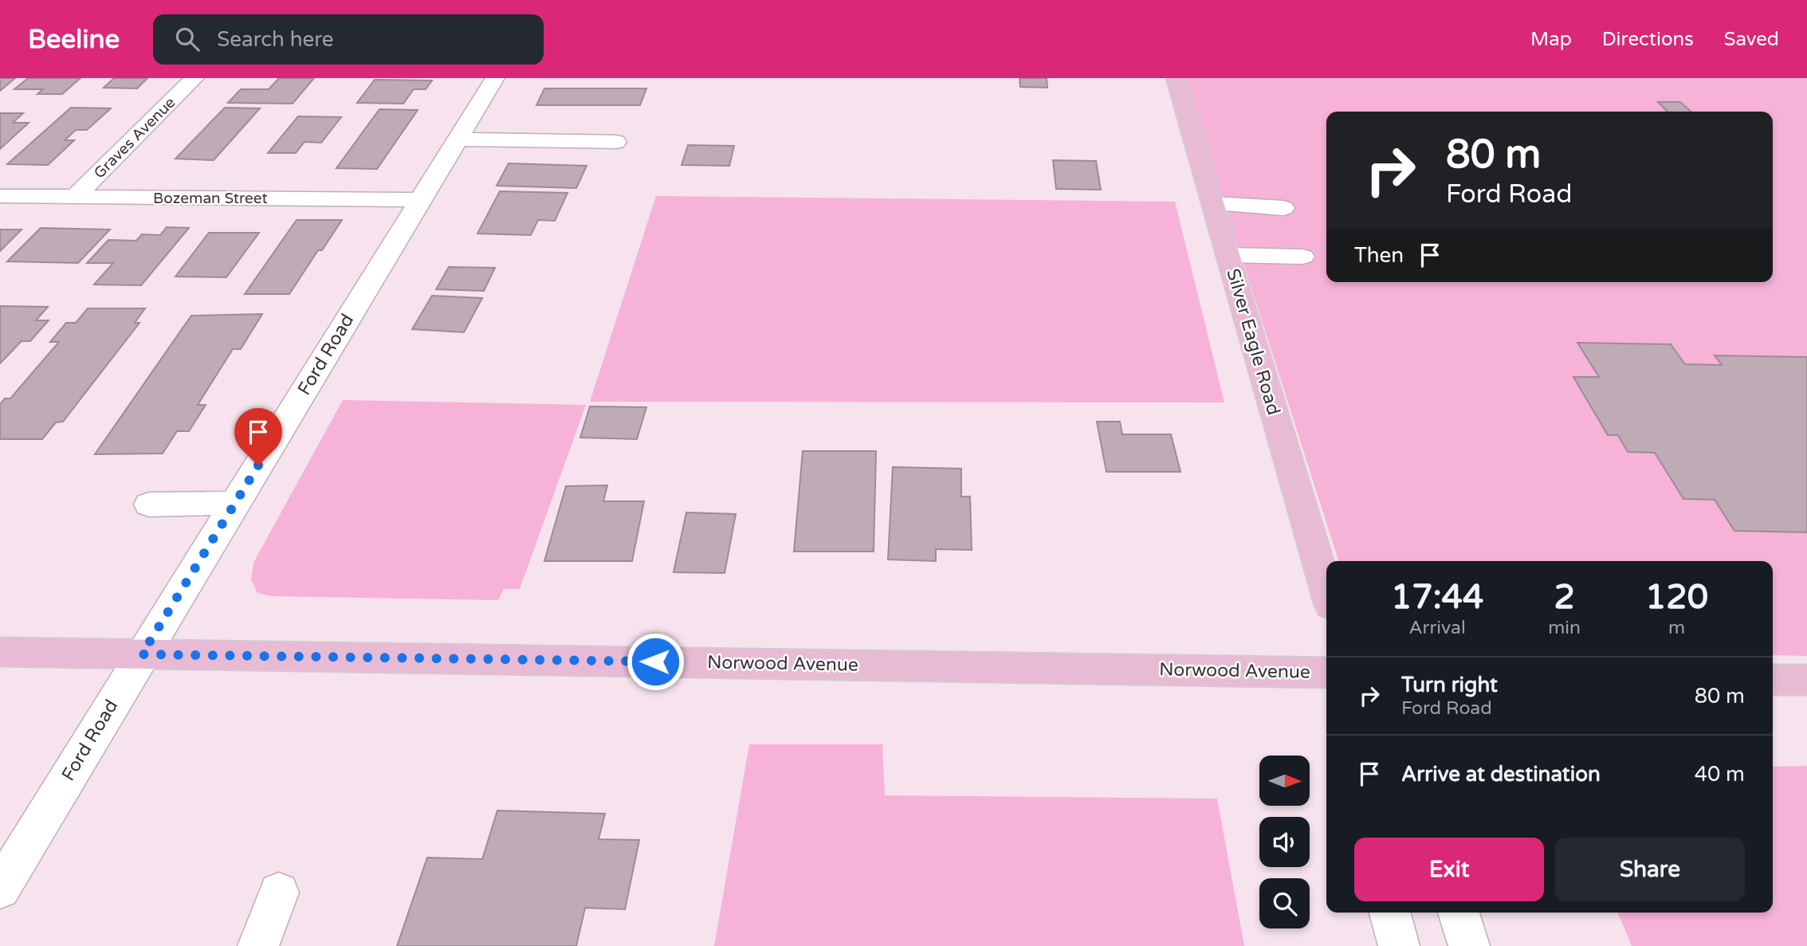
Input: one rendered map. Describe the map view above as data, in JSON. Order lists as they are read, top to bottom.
{
  "streets": {
    "main road": ["Silver Eagle Road", "Norwood Avenue"],
    "street": ["Graves Avenue", "Bozeman Street", "Ford Road"]
  },
  "crossings": [
    ["Graves Avenue", "Bozeman Street"],
    ["Bozeman Street", "Ford Road"],
    ["Ford Road", "Norwood Avenue"]
  ],
  "north": "right",
  "page": {
    "header": "Beeline",
    "search": "Search here",
    "nav": ["Map", "Directions", "Saved"],
    "turn": ["80 m", "Ford Road"],
    "then": "Then",
    "eta": [
      "17:44",
      "Arrival",
      "2",
      "min",
      "120",
      "m"
    ],
    "list": [
      {
        "name": "Turn right",
        "note": "Ford Road",
        "value": "80 m"
      },
      {
        "name": "Arrive at destination",
        "value": "40 m"
      }
    ],
    "buttons": ["Exit", "Share"]
  }
}
